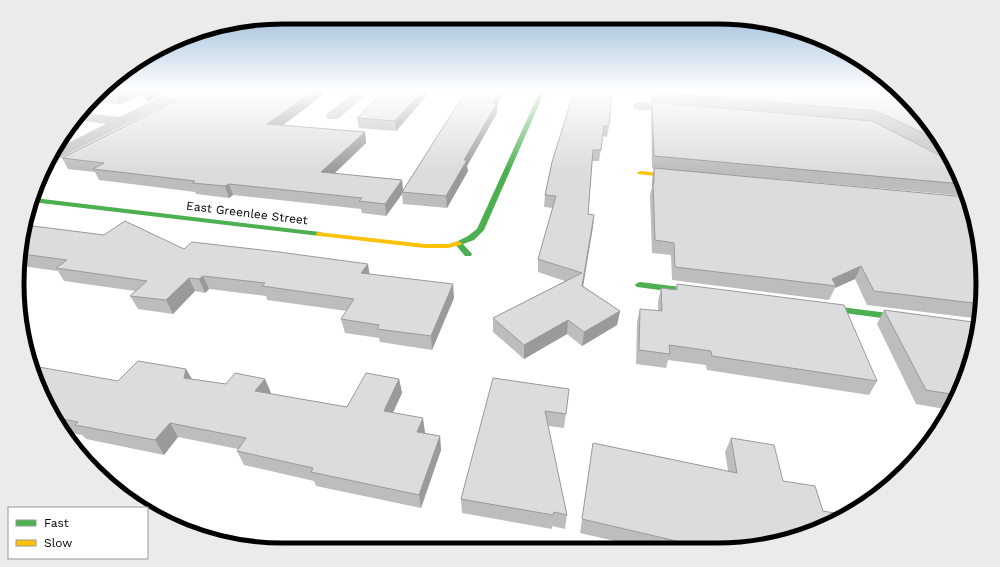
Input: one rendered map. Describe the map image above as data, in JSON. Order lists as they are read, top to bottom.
{
  "streets": {
    "street": ["East Greenlee Street"]
  },
  "legend": ["Fast", "Slow"]
}
